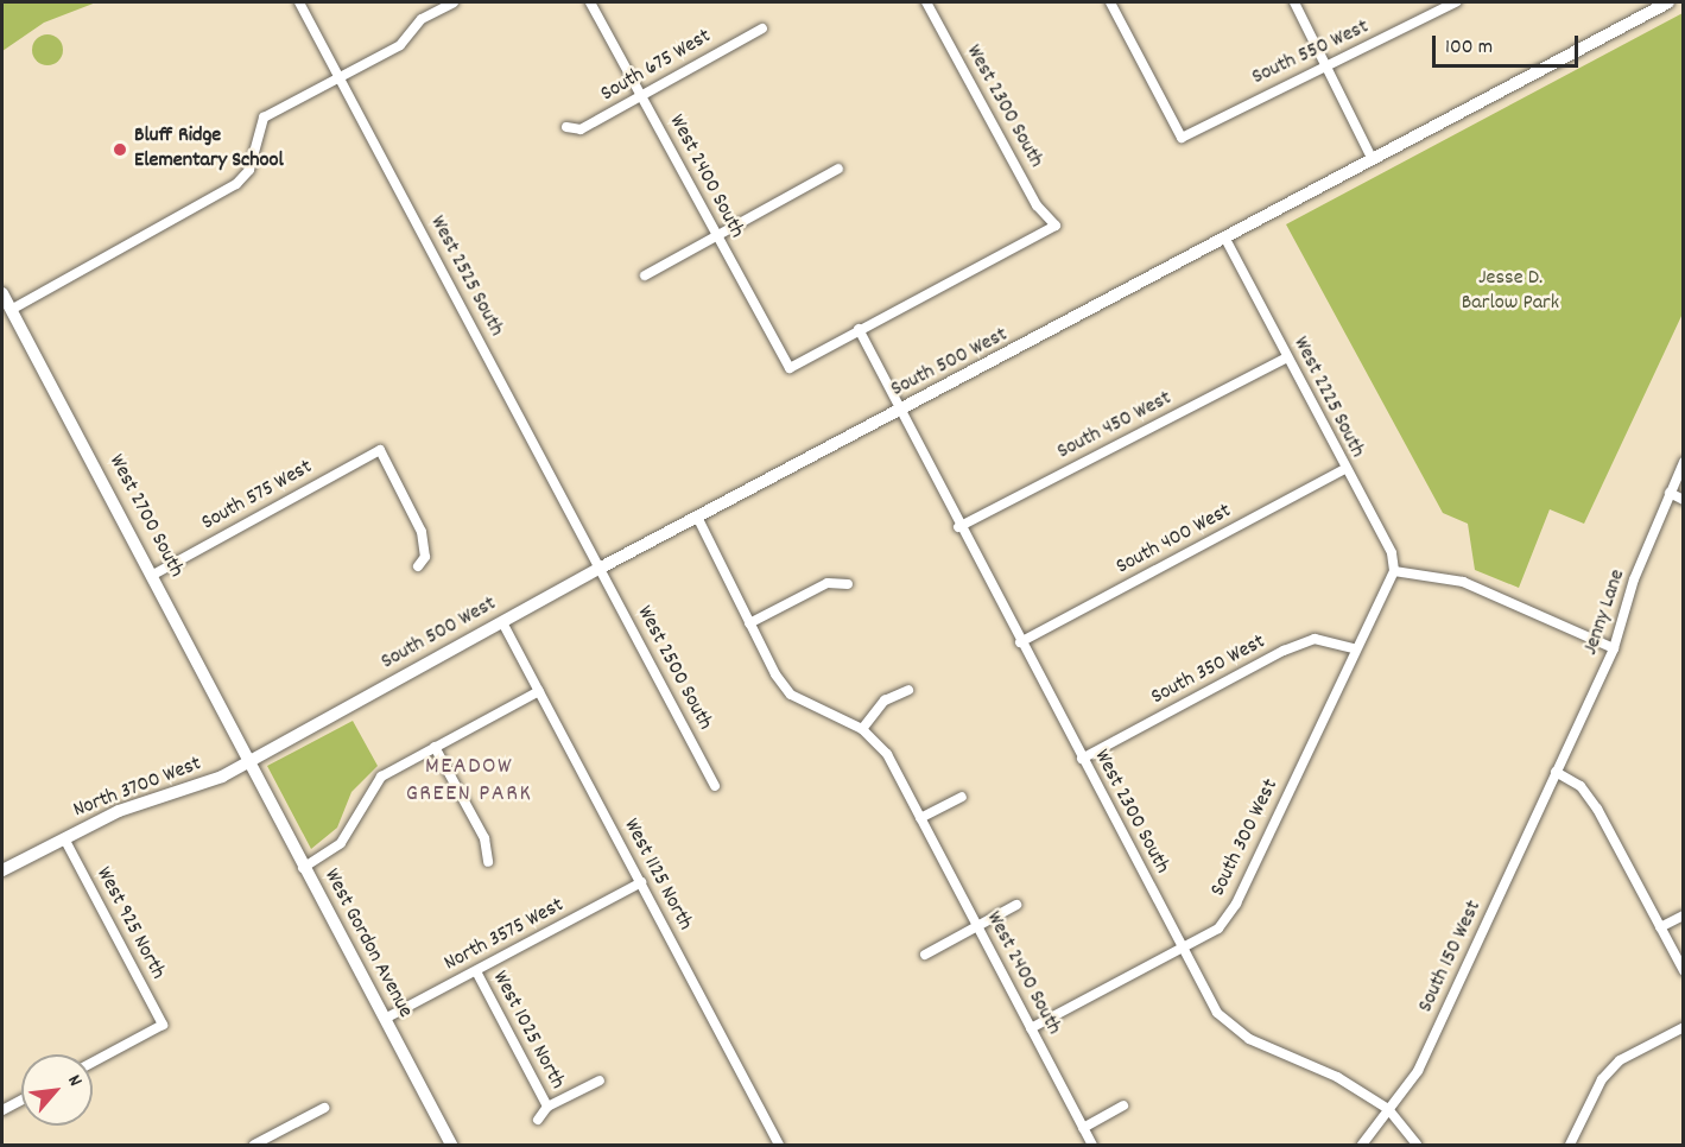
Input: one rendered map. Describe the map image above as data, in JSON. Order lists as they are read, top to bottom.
{
  "streets": {
    "street": [
      "South 550 West",
      "South 675 West",
      "West 2300 South",
      "West 2400 South",
      "West 2525 South",
      "South 500 West",
      "West 2225 South",
      "South 450 West",
      "South 575 West",
      "West 2700 South",
      "South 400 West",
      "Jenny Lane",
      "West 2500 South",
      "South 350 West",
      "North 3700 West",
      "South 300 West",
      "West 1125 North",
      "West 925 North",
      "North 3575 West",
      "West Gordon Avenue",
      "South 150 West",
      "West 1025 North"
    ]
  },
  "crossings": [
    ["South 675 West", "West 2400 South"],
    ["West 2300 South", "West 2400 South"],
    ["West 2300 South", "South 500 West"],
    ["West 2300 South", "South 450 West"],
    ["West 2300 South", "South 400 West"],
    ["West 2300 South", "South 350 West"],
    ["West 2300 South", "South 300 West"],
    ["West 2300 South", "South 150 West"],
    ["West 2400 South", "South 500 West"],
    ["West 2400 South", "South 300 West"],
    ["West 2525 South", "South 500 West"],
    ["West 2525 South", "West 2500 South"],
    ["South 500 West", "West 2225 South"],
    ["South 500 West", "West 2700 South"],
    ["South 500 West", "West 2500 South"],
    ["South 500 West", "North 3700 West"],
    ["South 500 West", "West 1125 North"],
    ["South 500 West", "West Gordon Avenue"],
    ["West 2225 South", "South 450 West"],
    ["West 2225 South", "South 400 West"],
    ["West 2225 South", "South 300 West"],
    ["South 575 West", "West 2700 South"],
    ["West 2700 South", "North 3700 West"],
    ["West 2700 South", "West Gordon Avenue"],
    ["Jenny Lane", "South 150 West"],
    ["South 350 West", "South 300 West"],
    ["North 3700 West", "West 925 North"],
    ["North 3700 West", "West Gordon Avenue"],
    ["West 1125 North", "North 3575 West"],
    ["North 3575 West", "West Gordon Avenue"],
    ["North 3575 West", "West 1025 North"]
  ],
  "districts": ["MEADOW GREEN PARK"],
  "parks": ["Jesse D. Barlow Park"],
  "places": ["Bluff Ridge Elementary School"],
  "scale_bar": "100 m",
  "north": "top right"
}
